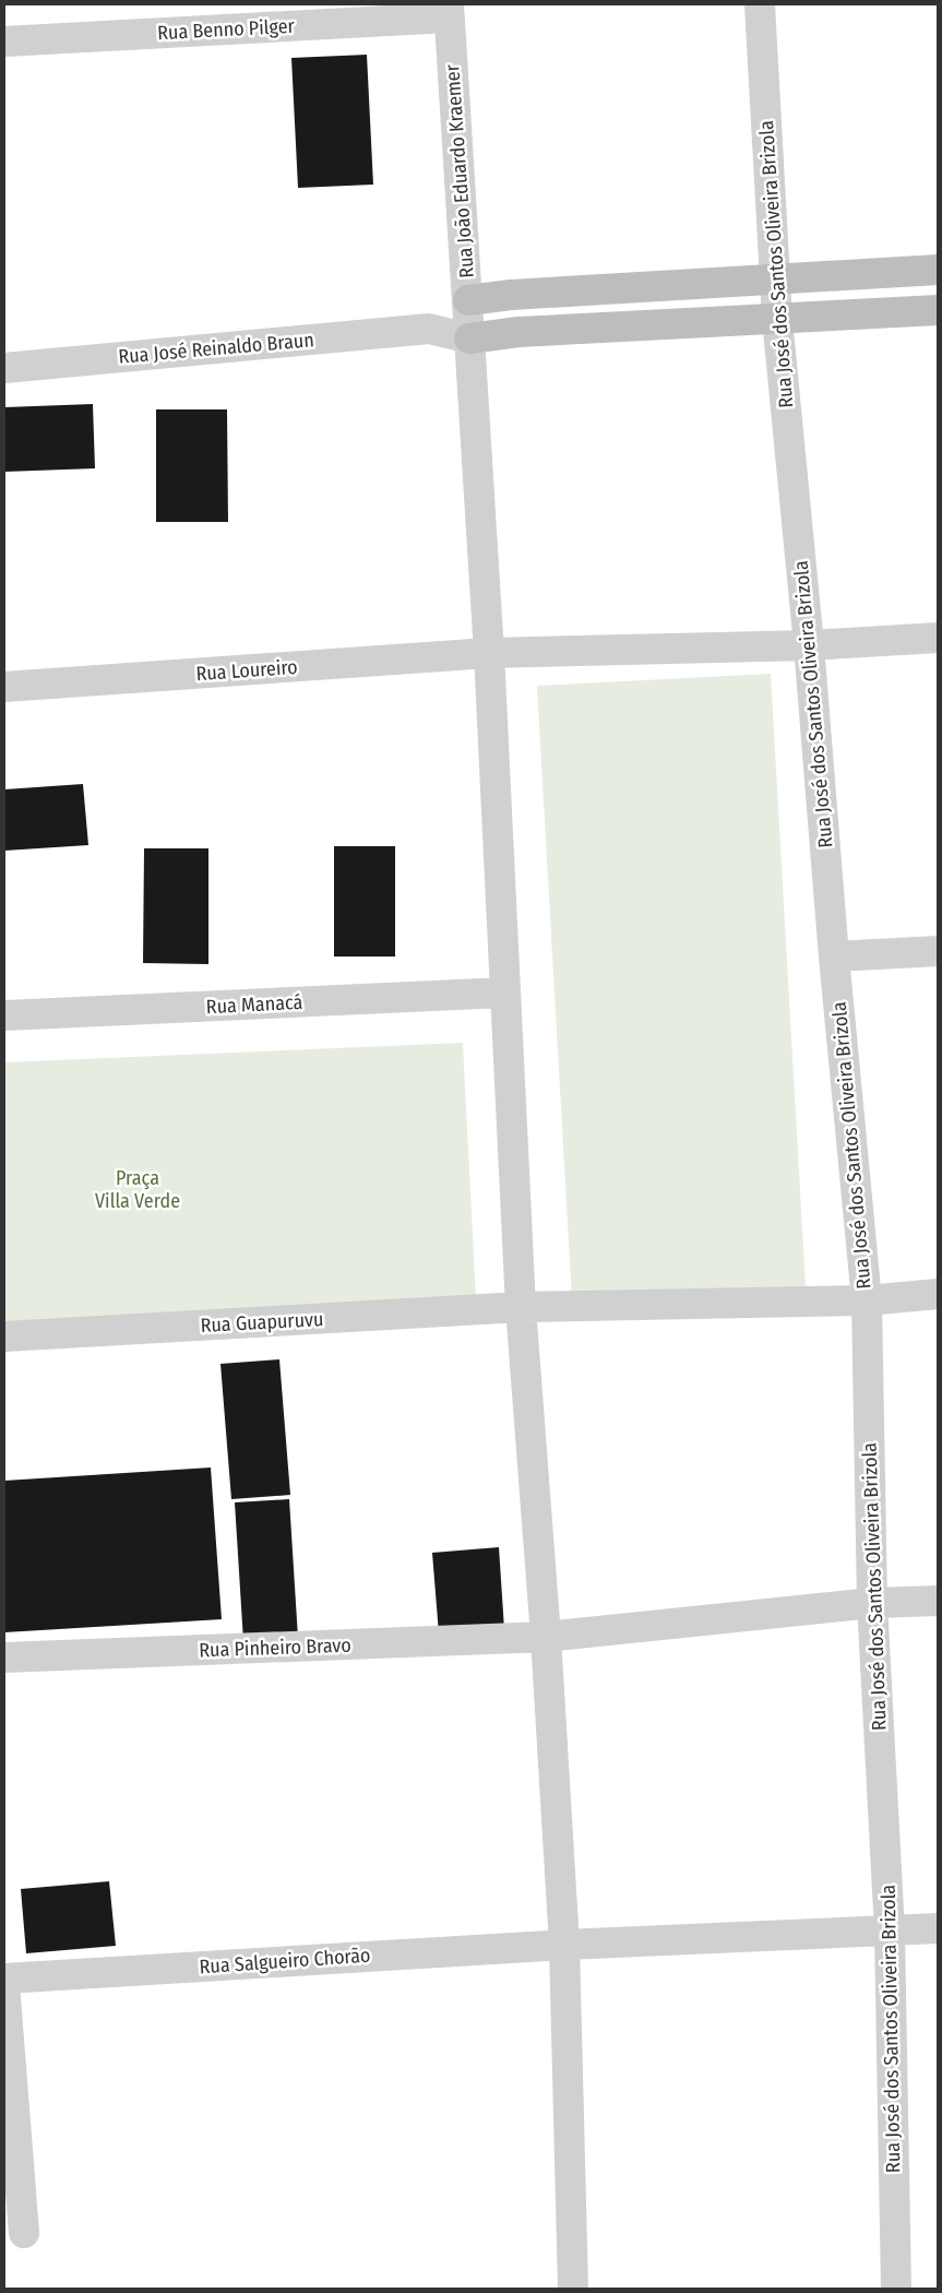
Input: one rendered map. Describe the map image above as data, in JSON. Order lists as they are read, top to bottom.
{
  "streets": {
    "street": [
      "Rua Benno Pilger",
      "Rua João Eduardo Kraemer",
      "Rua José dos Santos Oliveira Brizola",
      "Rua José Reinaldo Braun",
      "Rua Loureiro",
      "Rua Manacá",
      "Rua Guapuruvu",
      "Rua Pinheiro Bravo",
      "Rua Salgueiro Chorão"
    ]
  },
  "crossings": [
    ["Rua Benno Pilger", "Rua João Eduardo Kraemer"],
    ["Rua João Eduardo Kraemer", "Rua José Reinaldo Braun"],
    ["Rua João Eduardo Kraemer", "Rua Loureiro"],
    ["Rua João Eduardo Kraemer", "Rua Manacá"],
    ["Rua João Eduardo Kraemer", "Rua Guapuruvu"],
    ["Rua João Eduardo Kraemer", "Rua Pinheiro Bravo"],
    ["Rua João Eduardo Kraemer", "Rua Salgueiro Chorão"],
    ["Rua José dos Santos Oliveira Brizola", "Rua Loureiro"],
    ["Rua José dos Santos Oliveira Brizola", "Rua Guapuruvu"],
    ["Rua José dos Santos Oliveira Brizola", "Rua Pinheiro Bravo"],
    ["Rua José dos Santos Oliveira Brizola", "Rua Salgueiro Chorão"]
  ],
  "parks": ["Praça Villa Verde"]
}
